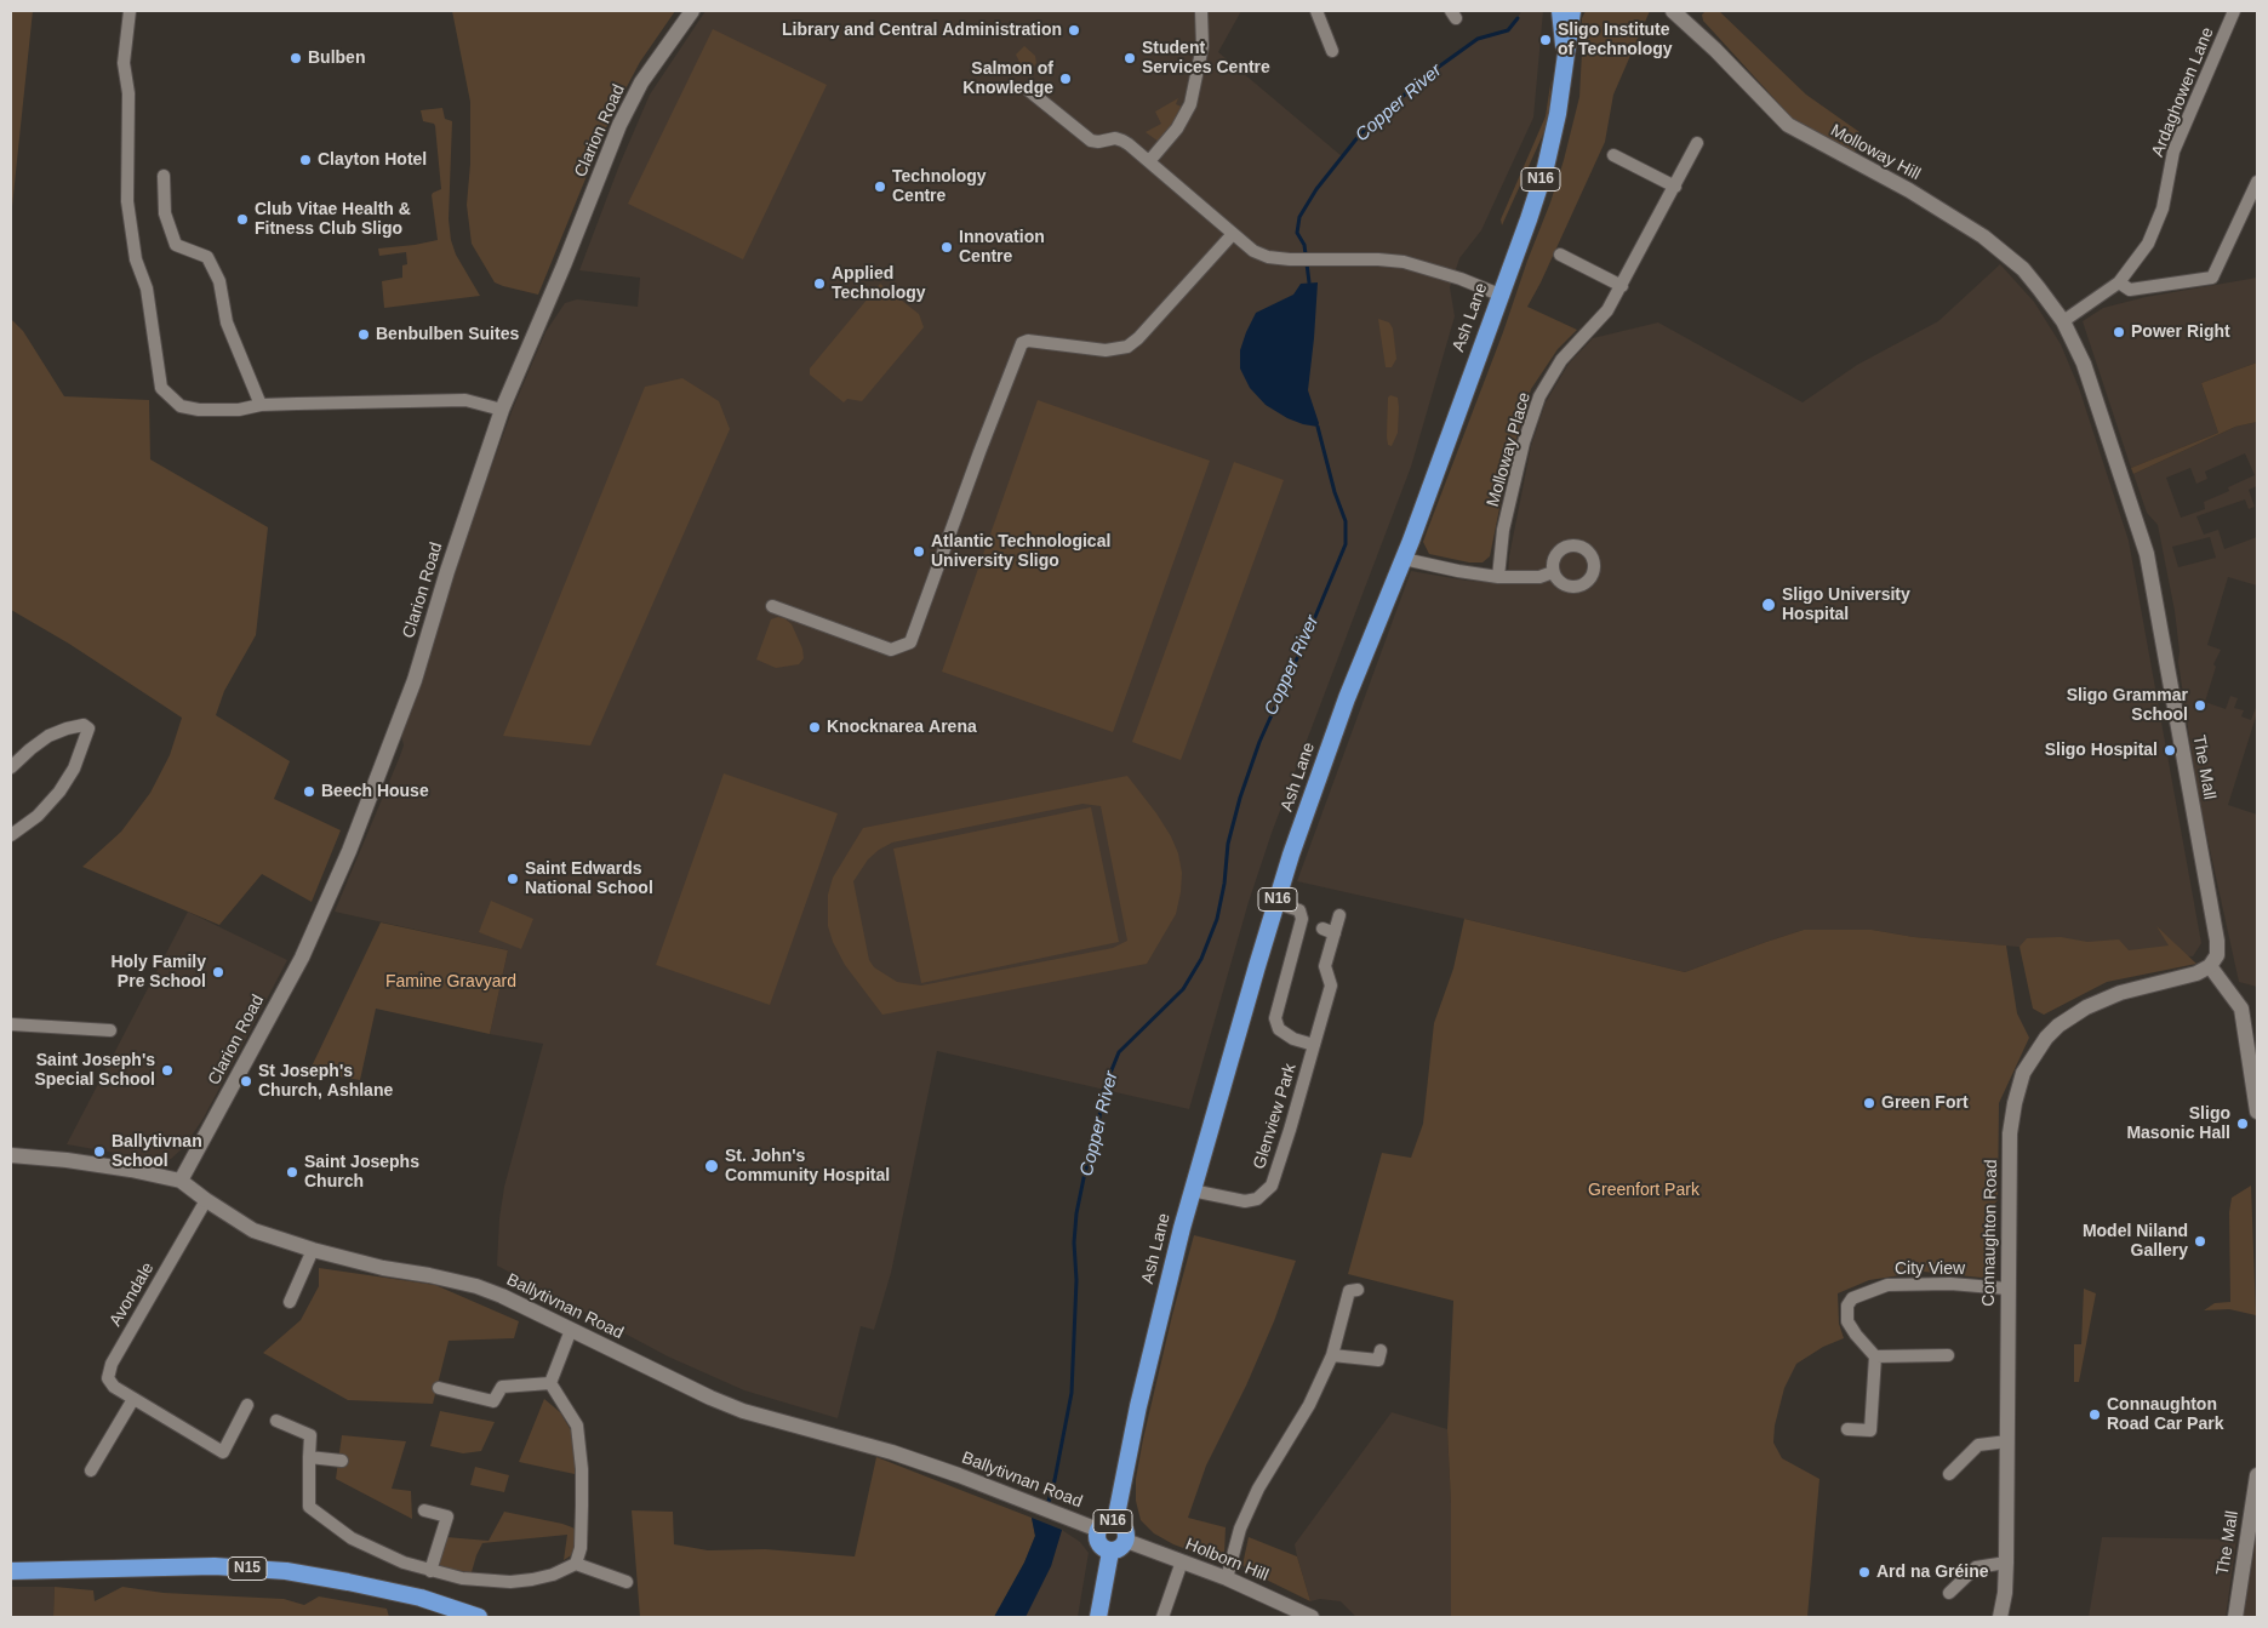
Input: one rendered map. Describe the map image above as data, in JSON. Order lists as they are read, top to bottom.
{
  "streets": {
    "highway": ["N16", "Ash Lane", "N15"],
    "street": [
      "Ardaghowen Lane",
      "Clarion Road",
      "Molloway Hill",
      "Molloway Place",
      "The Mall",
      "Glenview Park",
      "Connaughton Road",
      "City View",
      "Avondale",
      "Ballytivnan Road",
      "Holborn Hill"
    ]
  },
  "crossings": [
    ["Ardaghowen Lane", "Molloway Hill"],
    ["Ardaghowen Lane", "The Mall"],
    ["Clarion Road", "Ballytivnan Road"],
    ["Molloway Hill", "The Mall"],
    ["N16", "Ash Lane"],
    ["N16", "Ballytivnan Road"],
    ["N16", "Holborn Hill"],
    ["Ash Lane", "Glenview Park"],
    ["Ash Lane", "Ballytivnan Road"],
    ["Ash Lane", "Holborn Hill"],
    ["The Mall", "Connaughton Road"],
    ["Connaughton Road", "City View"],
    ["Avondale", "Ballytivnan Road"],
    ["Ballytivnan Road", "Holborn Hill"]
  ],
  "water": ["Copper River"],
  "parks": ["Famine Gravyard", "Greenfort Park"],
  "places": [
    "Library and Central Administration",
    "Sligo Institute of Technology",
    "Bulben",
    "Student Services Centre",
    "Salmon of Knowledge",
    "Clayton Hotel",
    "Technology Centre",
    "Club Vitae Health & Fitness Club Sligo",
    "Innovation Centre",
    "Applied Technology",
    "Power Right",
    "Benbulben Suites",
    "Atlantic Technological University Sligo",
    "Sligo University Hospital",
    "Sligo Grammar School",
    "Knocknarea Arena",
    "Sligo Hospital",
    "Beech House",
    "Saint Edwards National School",
    "Holy Family Pre School",
    "Saint Joseph's Special School",
    "St Joseph's Church, Ashlane",
    "Green Fort",
    "Sligo Masonic Hall",
    "Ballytivnan School",
    "St. John's Community Hospital",
    "Saint Josephs Church",
    "Model Niland Gallery",
    "Connaughton Road Car Park",
    "Ard na Gréine"
  ]
}
